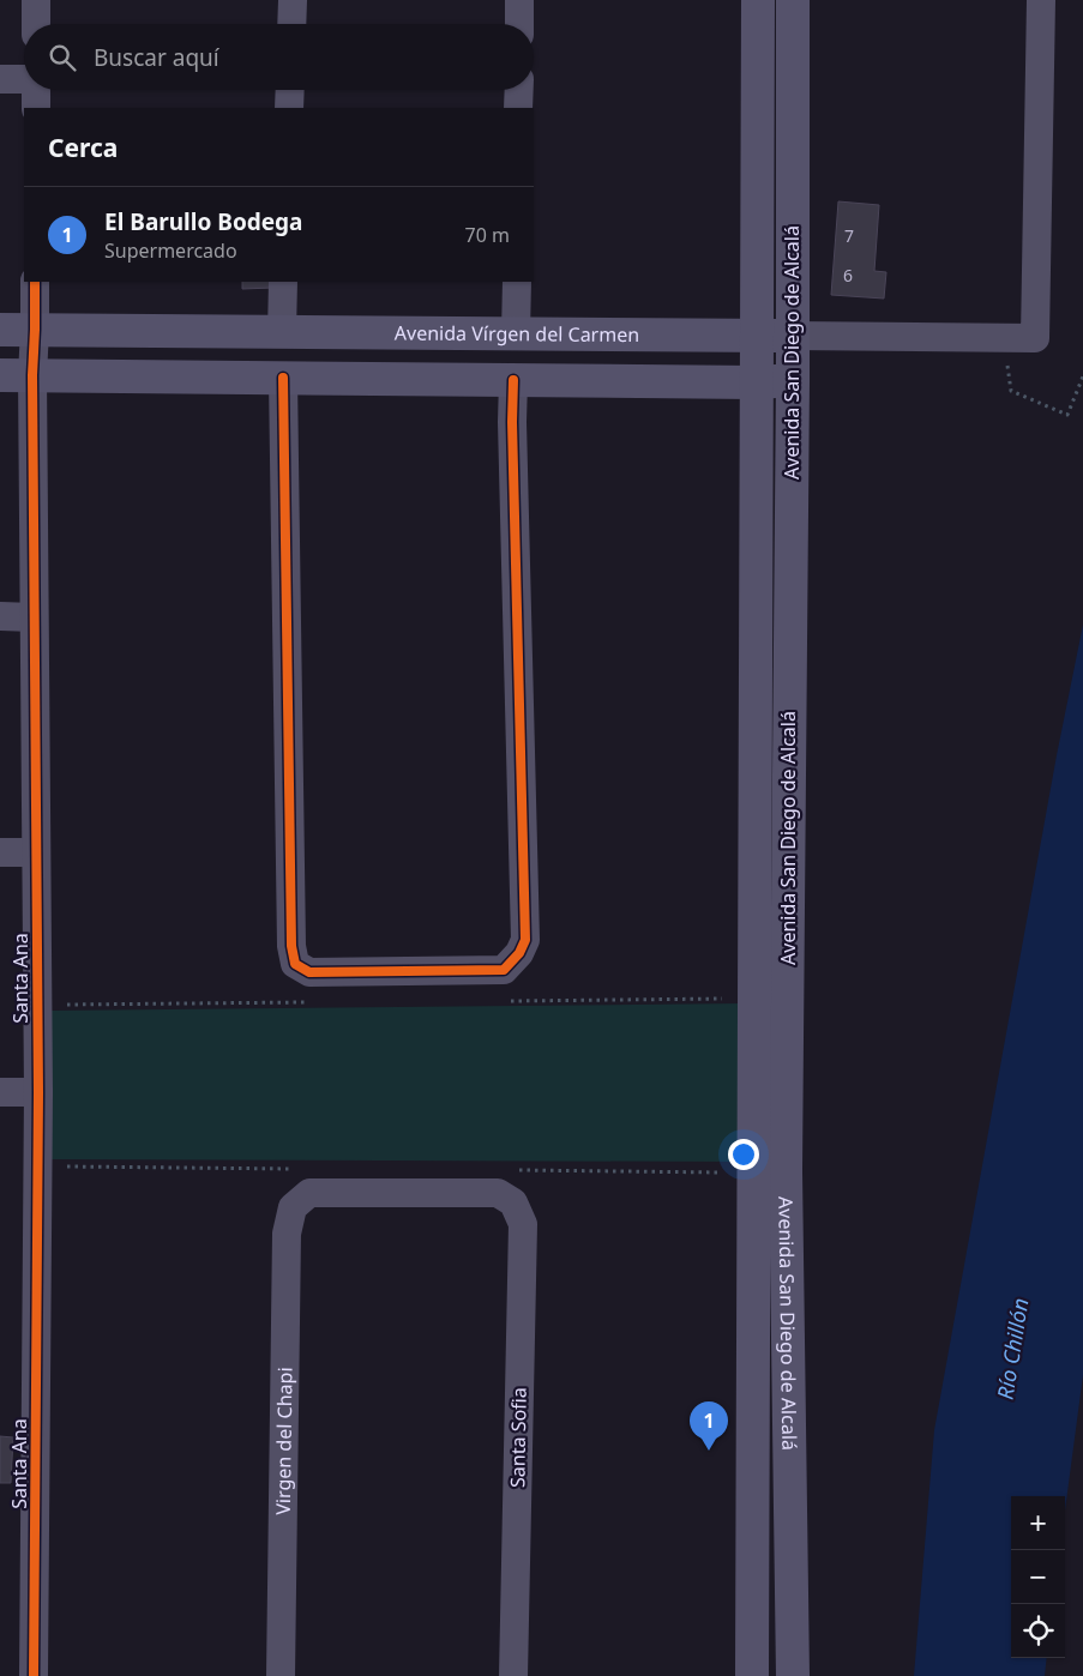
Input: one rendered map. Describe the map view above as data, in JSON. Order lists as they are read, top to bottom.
{
  "streets": {
    "main road": ["Avenida Vírgen del Carmen", "Avenida San Diego de Alcalá"],
    "street": ["Santa Ana", "Santa Sofia", "Virgen del Chapi"]
  },
  "crossings": [
    ["Avenida Vírgen del Carmen", "Avenida San Diego de Alcalá"],
    ["Avenida Vírgen del Carmen", "Santa Ana"],
    ["Santa Sofia", "Virgen del Chapi"]
  ],
  "water": ["Río Chillón"],
  "house_numbers": ["7", "6"],
  "page": {
    "search": "Buscar aquí",
    "heading": "Cerca",
    "list": [
      {
        "mark": "1",
        "name": "El Barullo Bodega",
        "note": "Supermercado",
        "value": "70 m"
      }
    ],
    "pins": "1",
    "map_buttons": ["+", "−"]
  }
}
